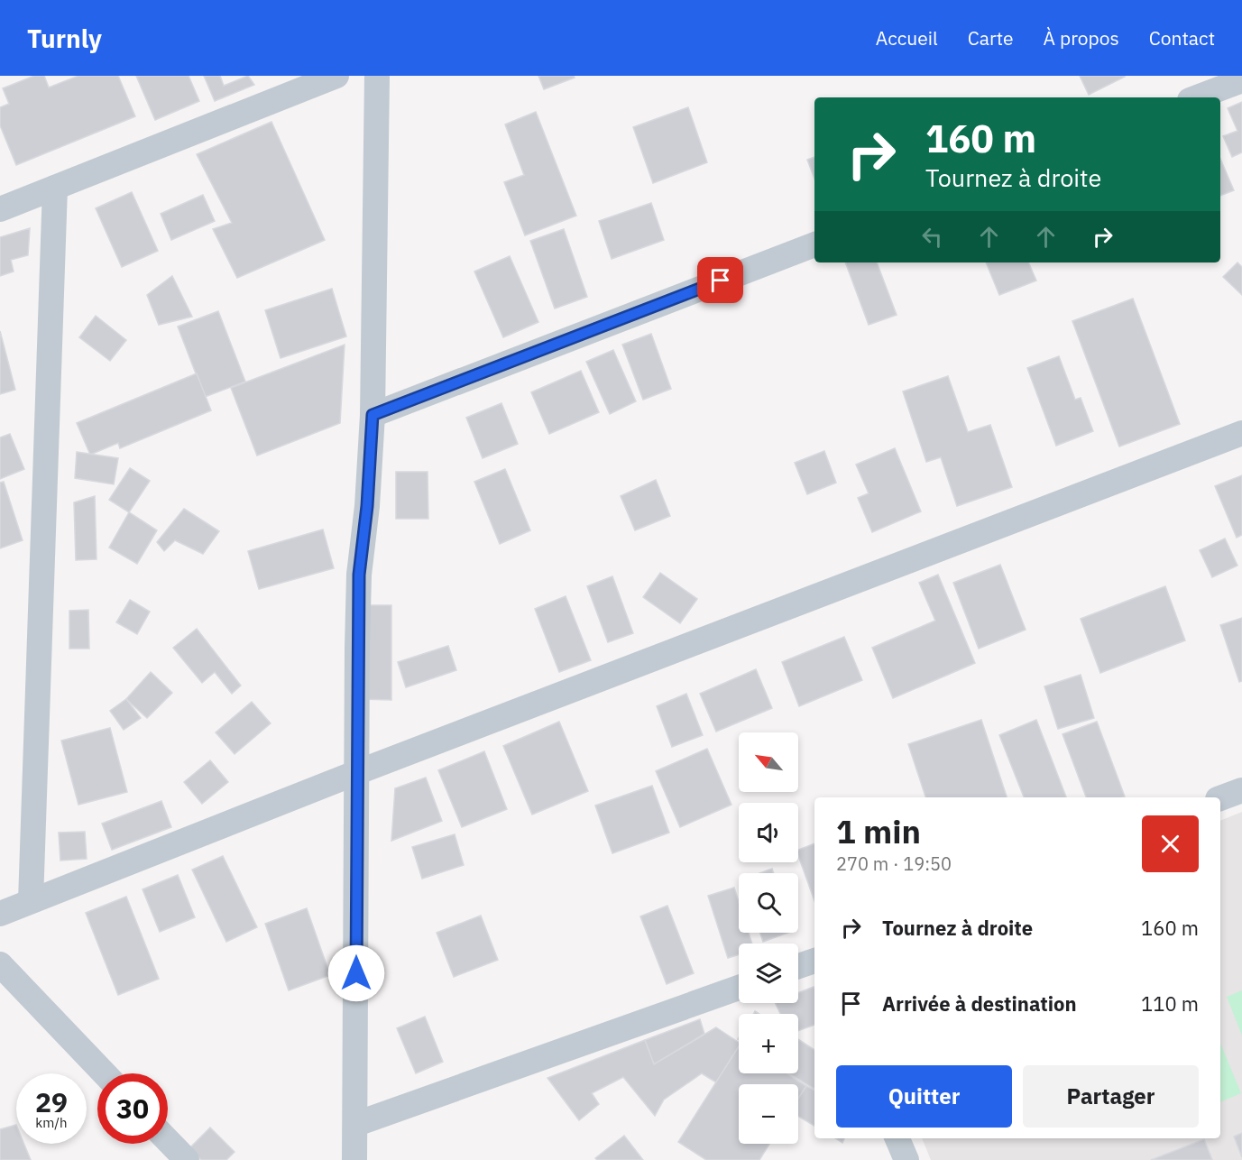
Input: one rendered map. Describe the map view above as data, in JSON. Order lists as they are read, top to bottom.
{
  "north": "top left",
  "page": {
    "header": "Turnly",
    "nav": [
      "Accueil",
      "Carte",
      "À propos",
      "Contact"
    ],
    "turn": ["160 m", "Tournez à droite"],
    "map_buttons": ["+", "−"],
    "heading": ["1 min", "270 m · 19:50"],
    "list": [
      {
        "name": "Tournez à droite",
        "value": "160 m"
      },
      {
        "name": "Arrivée à destination",
        "value": "110 m"
      }
    ],
    "buttons": ["Quitter", "Partager"],
    "speed": "29 km/h",
    "limit": "30"
  }
}
